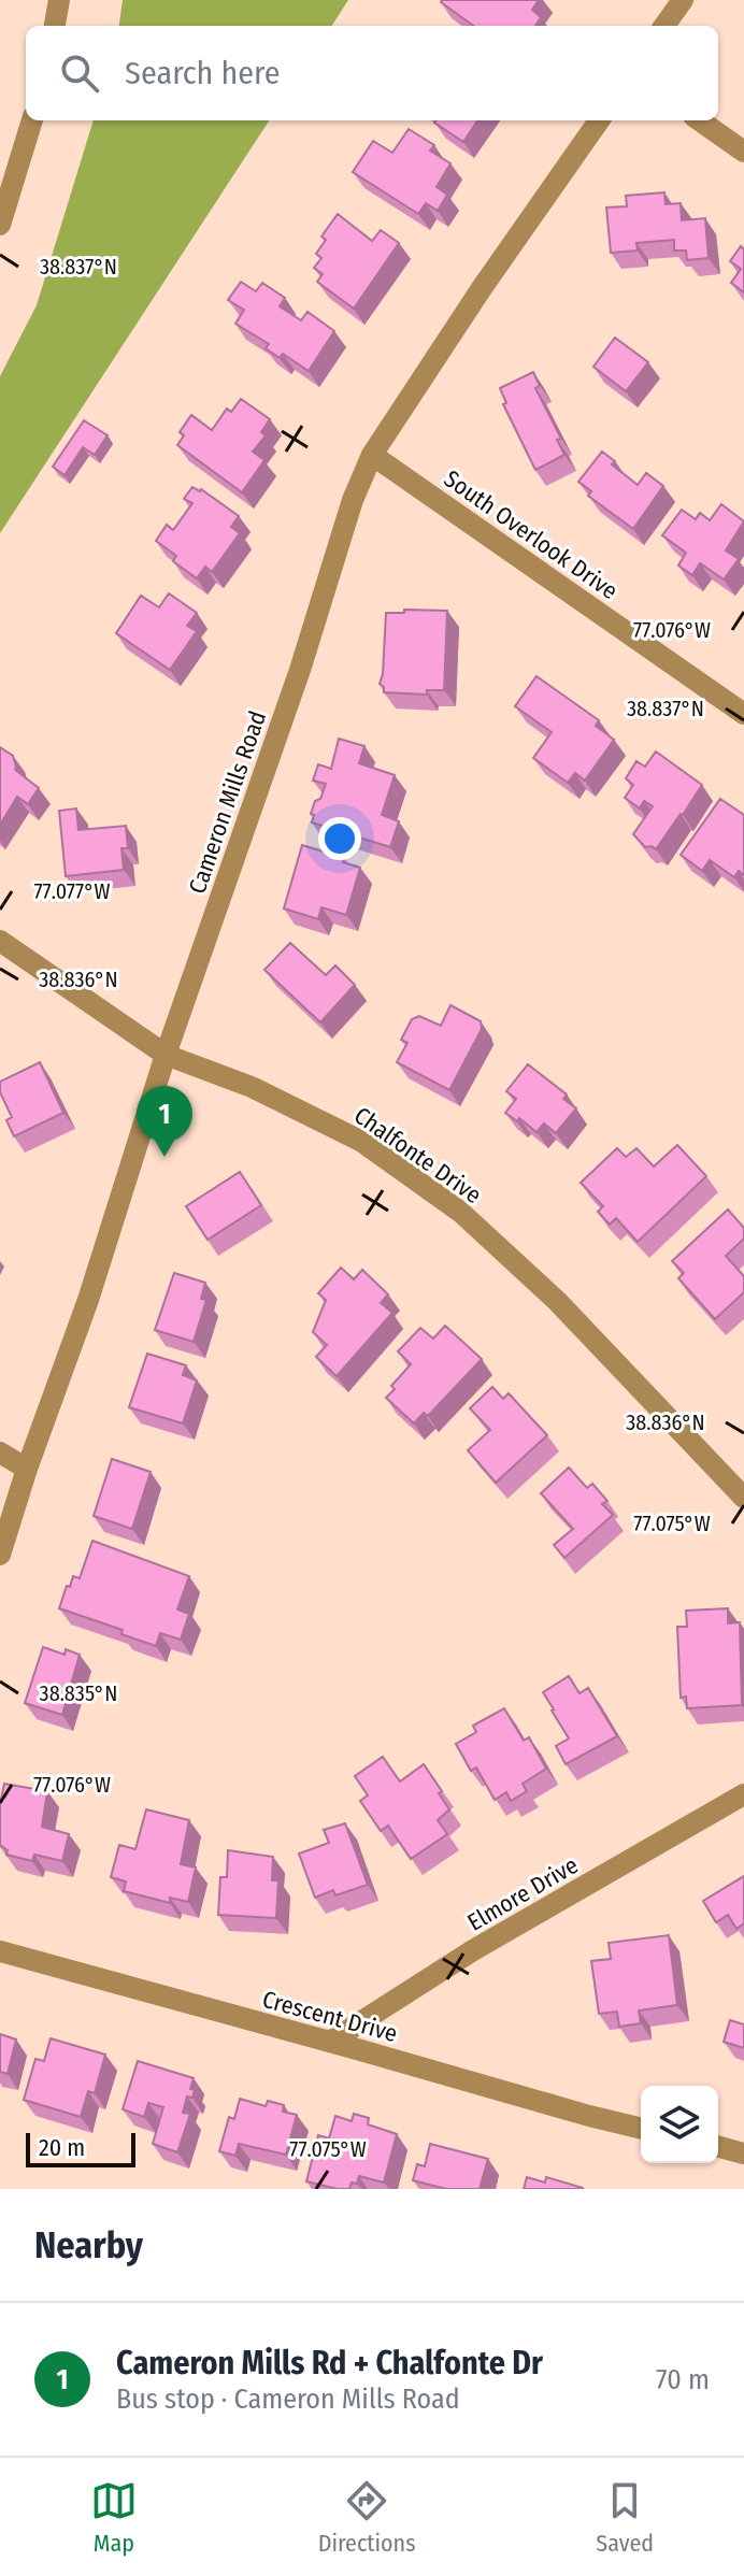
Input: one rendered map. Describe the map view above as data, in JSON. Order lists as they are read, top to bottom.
{
  "streets": {
    "street": [
      "South Overlook Drive",
      "Cameron Mills Road",
      "Chalfonte Drive",
      "Elmore Drive",
      "Crescent Drive"
    ]
  },
  "crossings": [
    ["South Overlook Drive", "Cameron Mills Road"],
    ["Cameron Mills Road", "Chalfonte Drive"],
    ["Elmore Drive", "Crescent Drive"]
  ],
  "scale_bar": "20 m",
  "page": {
    "search": "Search here",
    "pins": "1",
    "scale": "20 m",
    "heading": "Nearby",
    "list": [
      {
        "mark": "1",
        "name": "Cameron Mills Rd + Chalfonte Dr",
        "note": "Bus stop · Cameron Mills Road",
        "value": "70 m"
      }
    ],
    "nav": ["Map", "Directions", "Saved"]
  },
  "coordinates": [
    "38.837°N",
    "77.076°W",
    "77.077°W",
    "38.836°N",
    "77.075°W",
    "38.835°N"
  ]
}
